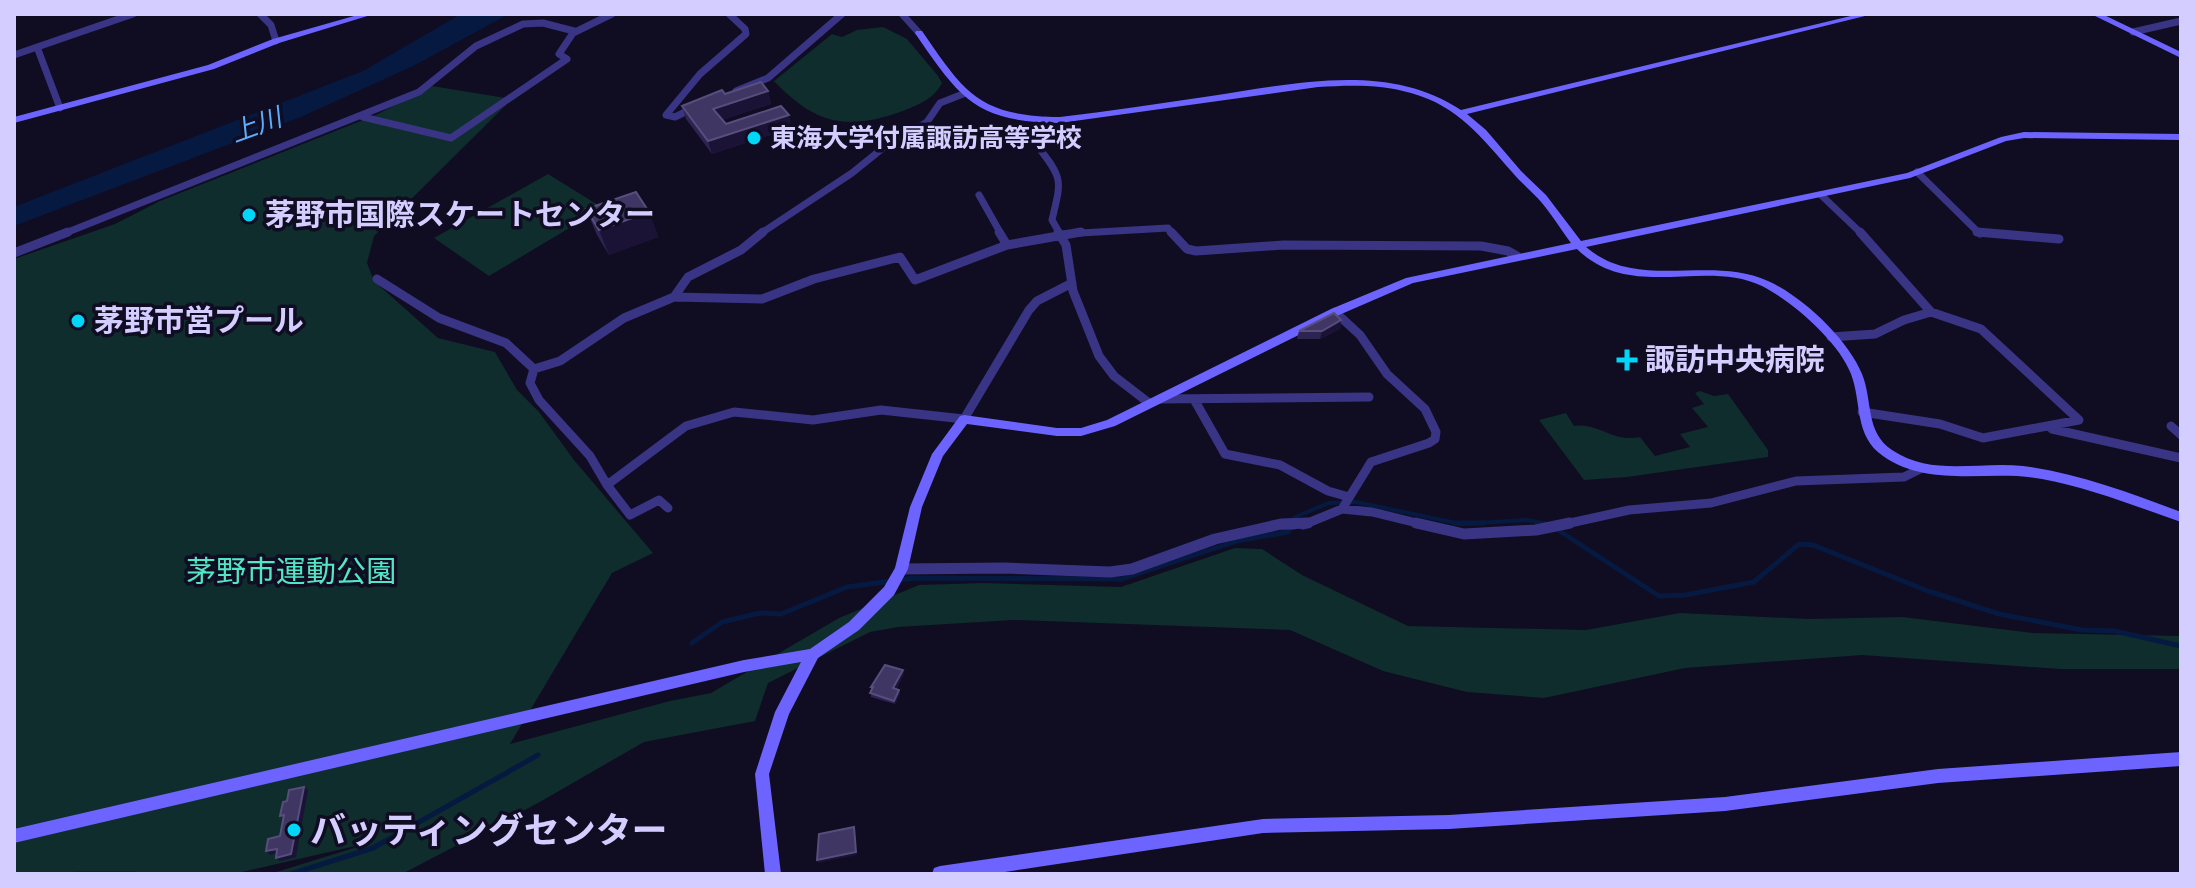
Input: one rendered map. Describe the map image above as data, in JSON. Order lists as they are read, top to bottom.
{
  "water": ["上川"],
  "parks": ["茅野市運動公園"],
  "places": {
    "other": [
      "東海大学付属諏訪高等学校",
      "茅野市国際スケートセンター",
      "茅野市営プール",
      "バッティングセンター"
    ],
    "health": ["諏訪中央病院"]
  }
}
